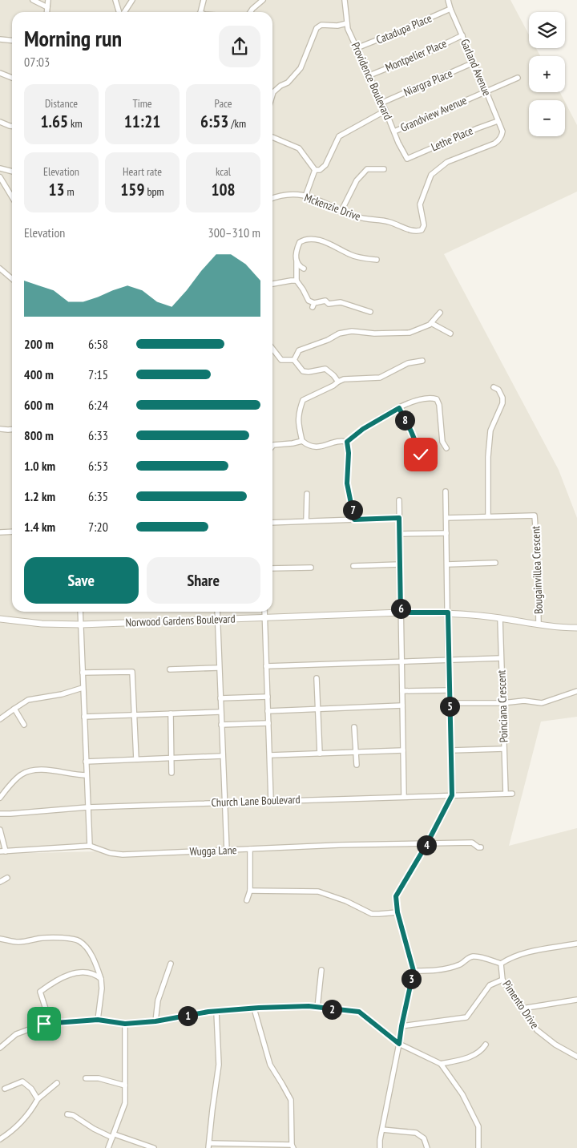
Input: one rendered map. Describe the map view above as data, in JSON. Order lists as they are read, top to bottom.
{
  "streets": {
    "street": [
      "Catadupa Place",
      "Montpelier Place",
      "Garland Avenue",
      "Providence Boulevard",
      "Niargra Place",
      "Grandview Avenue",
      "Lethe Place",
      "Mckenzie Drive",
      "Bougainvillea Crescent",
      "Norwood Gardens Boulevard",
      "Poinciana Crescent",
      "Church Lane Boulevard",
      "Wugga Lane",
      "Pimento Drive"
    ]
  },
  "crossings": [
    ["Catadupa Place", "Garland Avenue"],
    ["Catadupa Place", "Providence Boulevard"],
    ["Montpelier Place", "Garland Avenue"],
    ["Montpelier Place", "Providence Boulevard"],
    ["Garland Avenue", "Niargra Place"],
    ["Garland Avenue", "Grandview Avenue"],
    ["Garland Avenue", "Lethe Place"],
    ["Garland Avenue", "Mckenzie Drive"],
    ["Providence Boulevard", "Niargra Place"],
    ["Providence Boulevard", "Grandview Avenue"],
    ["Providence Boulevard", "Lethe Place"],
    ["Bougainvillea Crescent", "Norwood Gardens Boulevard"],
    ["Norwood Gardens Boulevard", "Poinciana Crescent"],
    ["Poinciana Crescent", "Church Lane Boulevard"]
  ],
  "page": {
    "map_buttons": ["+", "−"],
    "heading": ["Morning run", "07:03"],
    "stats": [
      ["Distance", "1.65 km"],
      ["Time", "11:21"],
      ["Pace", "6:53 /km"],
      ["Elevation", "13 m"],
      ["Heart rate", "159 bpm"],
      ["kcal", "108"]
    ],
    "chart": ["Elevation", "300–310 m"],
    "list": [
      {
        "name": "200 m",
        "note": "6:58"
      },
      {
        "name": "400 m",
        "note": "7:15"
      },
      {
        "name": "600 m",
        "note": "6:24"
      },
      {
        "name": "800 m",
        "note": "6:33"
      },
      {
        "name": "1.0 km",
        "note": "6:53"
      },
      {
        "name": "1.2 km",
        "note": "6:35"
      },
      {
        "name": "1.4 km",
        "note": "7:20"
      }
    ],
    "pins": [
      "8",
      "7",
      "6",
      "5",
      "4",
      "3",
      "2",
      "1"
    ],
    "buttons": ["Save", "Share"]
  }
}
